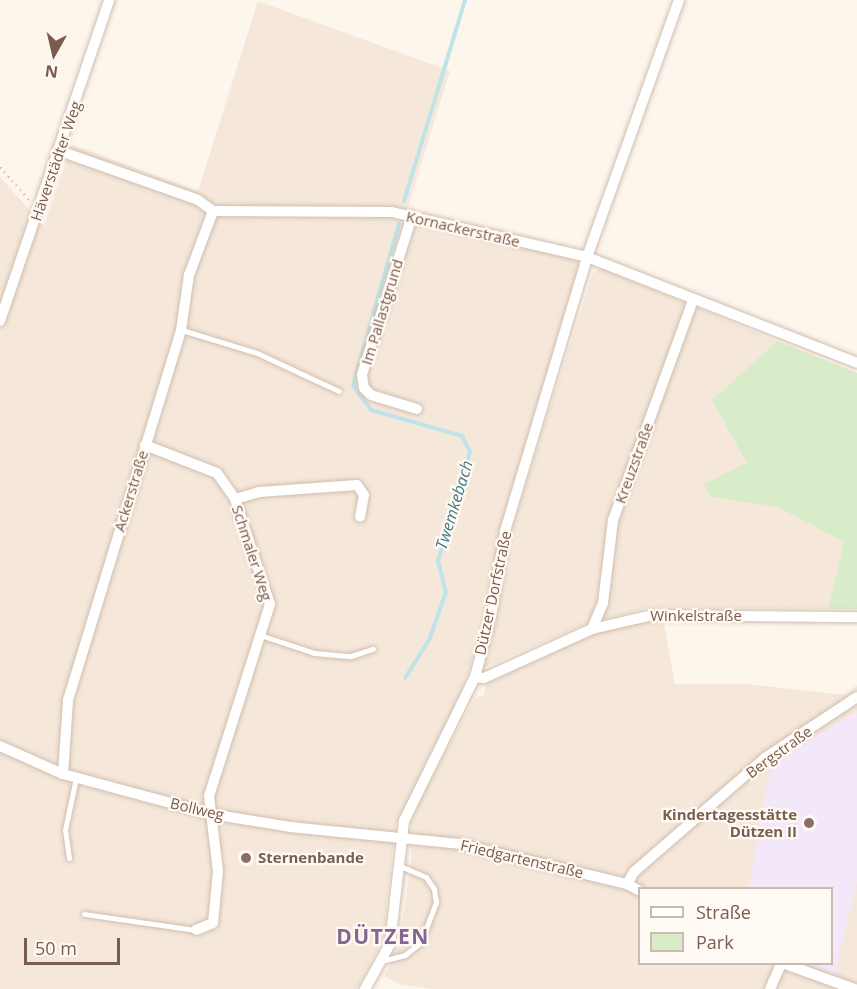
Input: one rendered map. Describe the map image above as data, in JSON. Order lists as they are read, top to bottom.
{
  "streets": {
    "street": [
      "Häverstädter Weg",
      "Kornackerstraße",
      "Im Pallastgrund",
      "Kreuzstraße",
      "Ackerstraße",
      "Schmaler Weg",
      "Dützer Dorfstraße",
      "Winkelstraße",
      "Bergstraße",
      "Bollweg",
      "Friedgartenstraße"
    ]
  },
  "crossings": [
    ["Häverstädter Weg", "Kornackerstraße"],
    ["Kornackerstraße", "Im Pallastgrund"],
    ["Kornackerstraße", "Kreuzstraße"],
    ["Kornackerstraße", "Ackerstraße"],
    ["Kornackerstraße", "Dützer Dorfstraße"],
    ["Kreuzstraße", "Winkelstraße"],
    ["Ackerstraße", "Schmaler Weg"],
    ["Ackerstraße", "Bollweg"],
    ["Schmaler Weg", "Bollweg"],
    ["Dützer Dorfstraße", "Winkelstraße"],
    ["Dützer Dorfstraße", "Bollweg"],
    ["Dützer Dorfstraße", "Friedgartenstraße"],
    ["Bergstraße", "Friedgartenstraße"],
    ["Bollweg", "Friedgartenstraße"]
  ],
  "districts": ["DÜTZEN"],
  "water": ["Twemkebach"],
  "places": ["Kindertagesstätte Dützen II", "Sternenbande"],
  "legend": ["Straße", "Park"],
  "scale_bar": "50 m",
  "north": "bottom"
}
